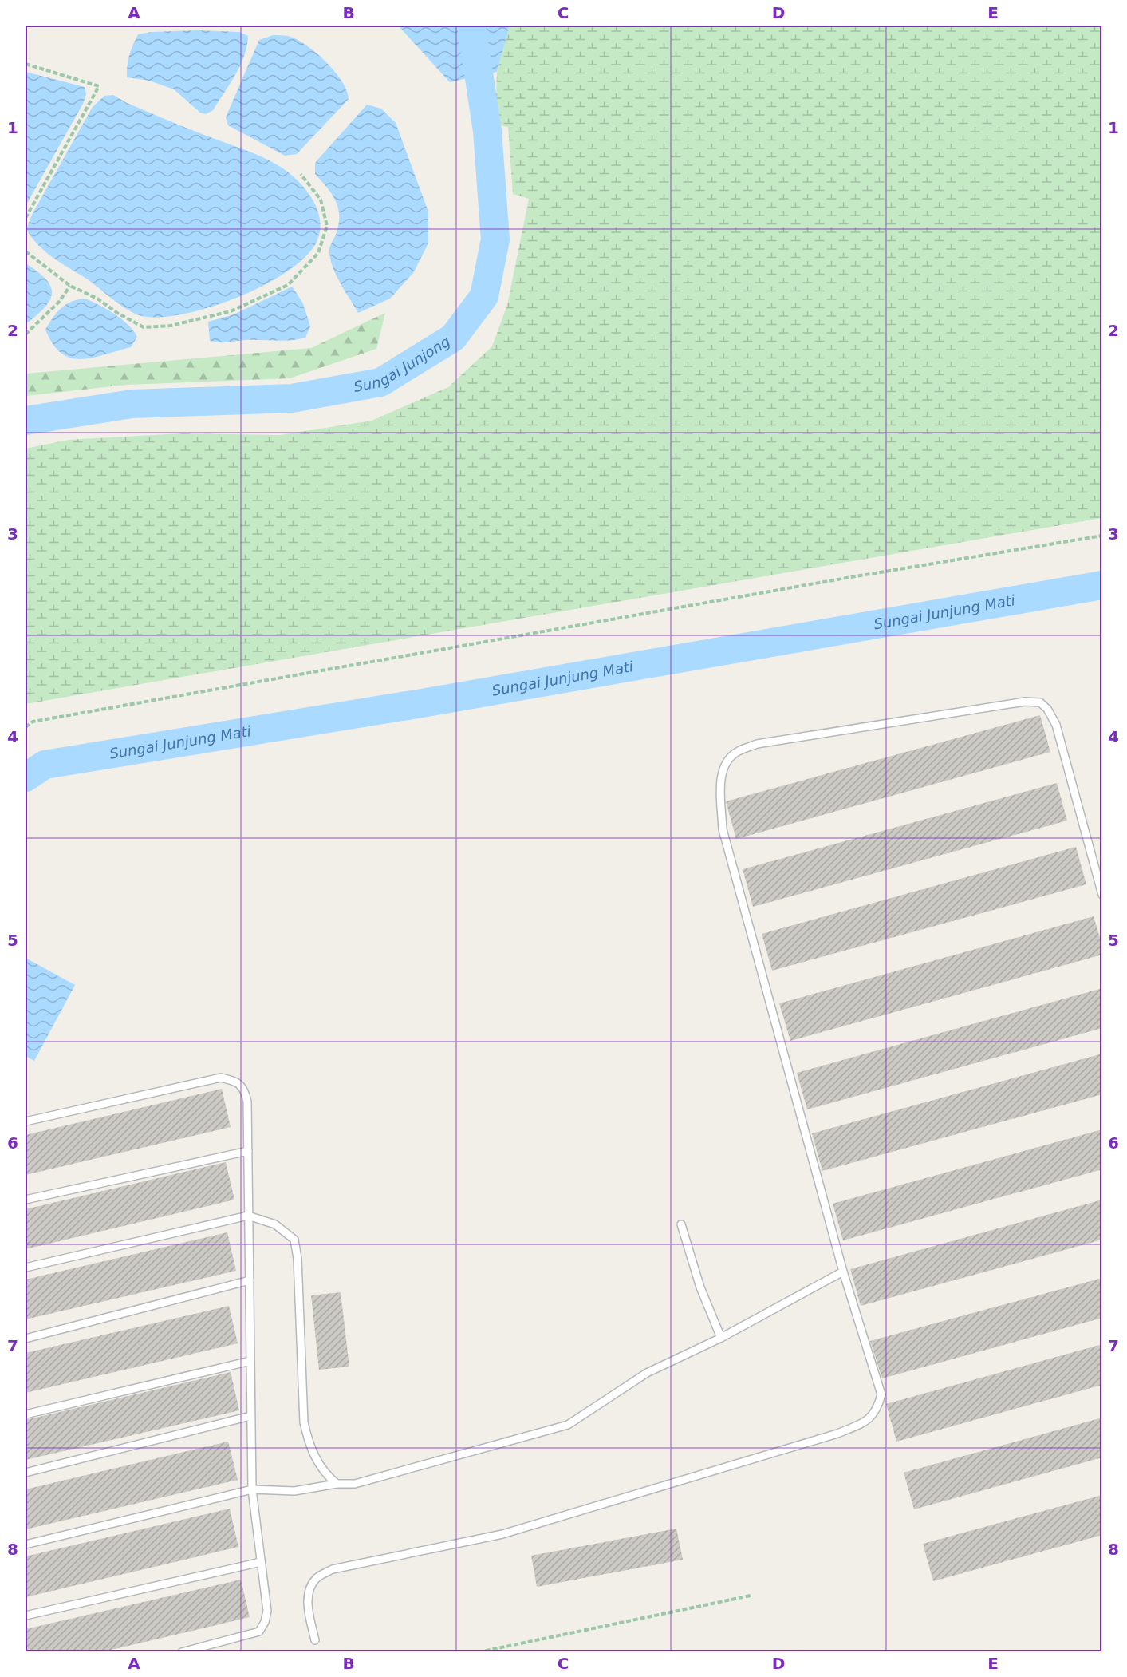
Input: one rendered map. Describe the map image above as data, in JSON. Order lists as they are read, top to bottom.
{
  "water": ["Sungai Junjong", "Sungai Junjung Mati"],
  "grid": {
    "columns": [
      "A",
      "B",
      "C",
      "D",
      "E"
    ],
    "rows": [
      "1",
      "2",
      "3",
      "4",
      "5",
      "6",
      "7",
      "8"
    ]
  }
}
